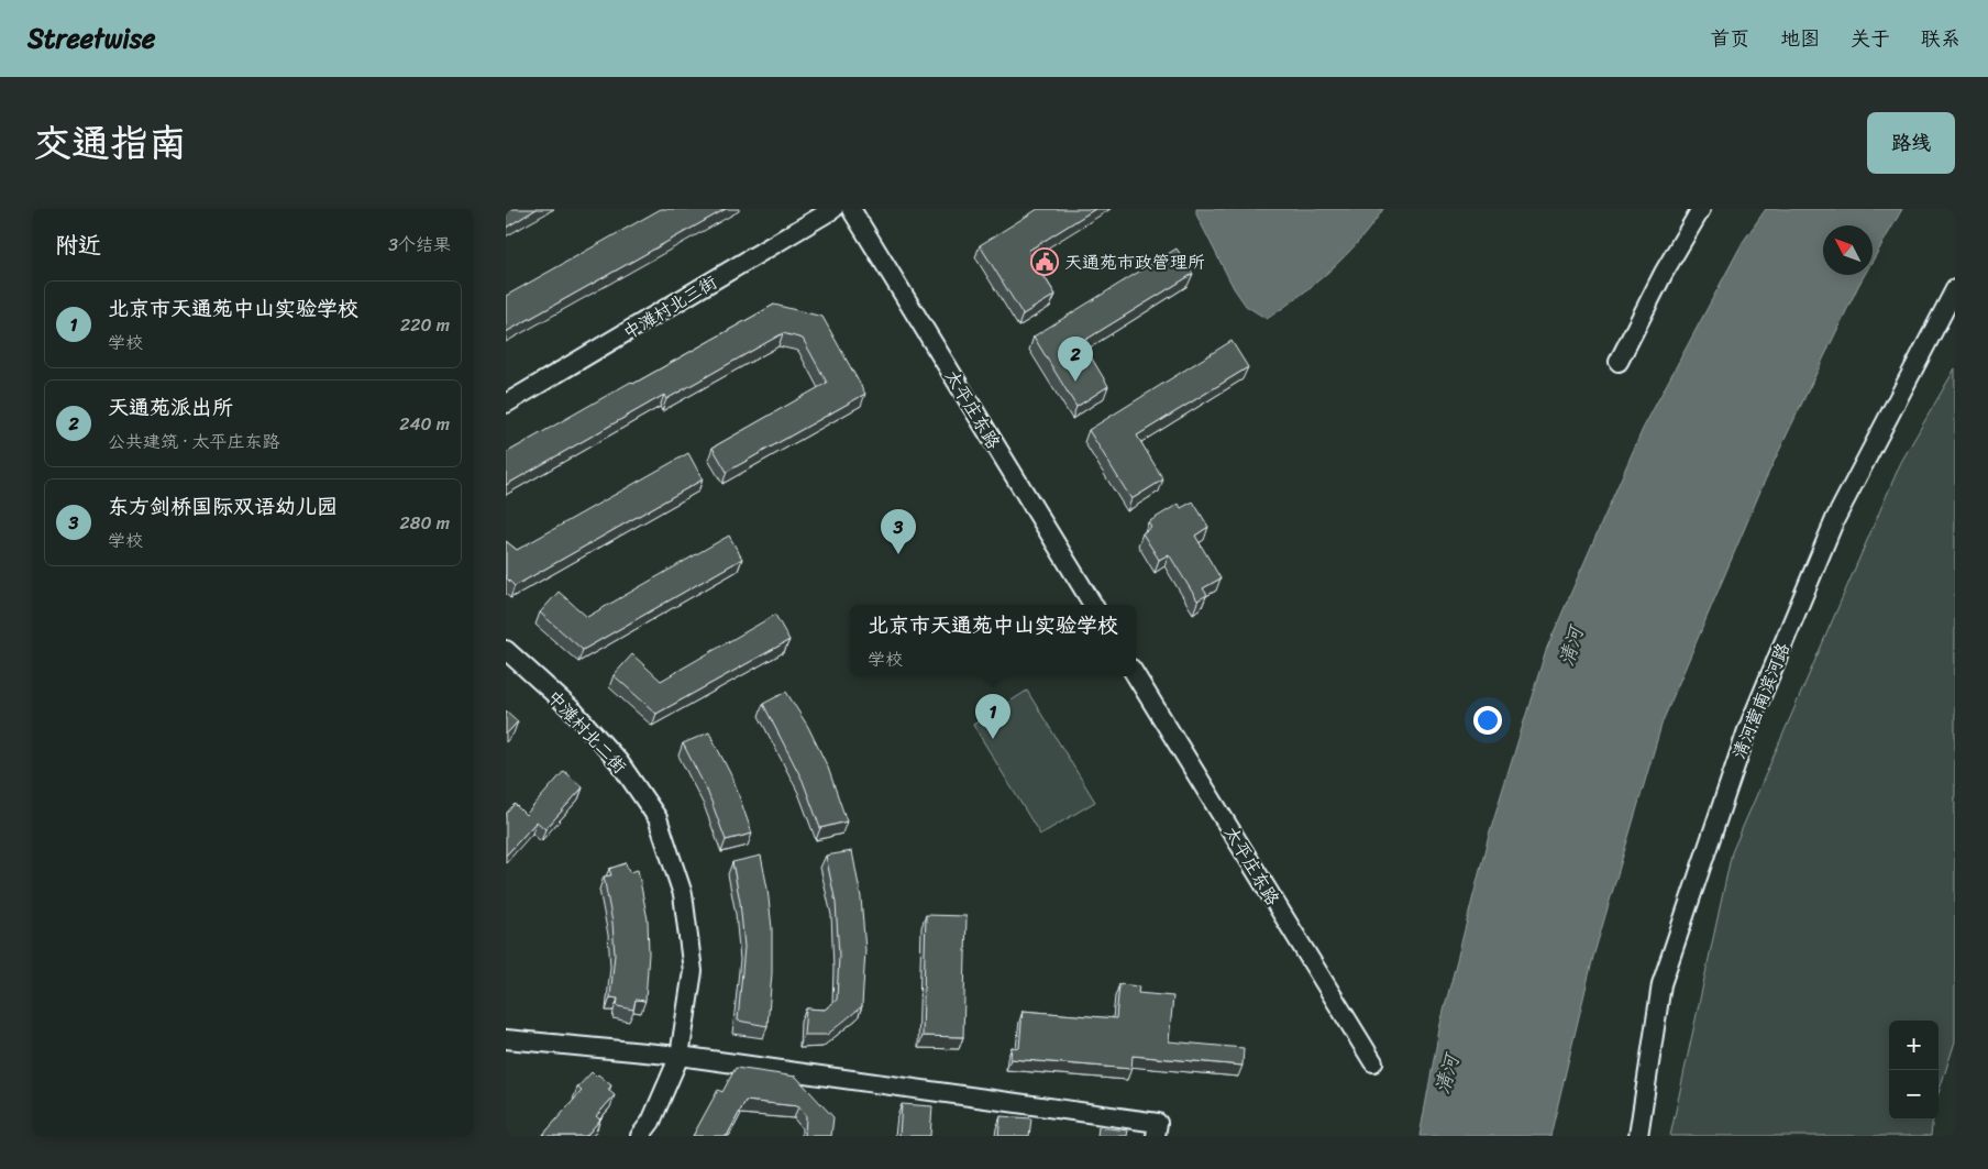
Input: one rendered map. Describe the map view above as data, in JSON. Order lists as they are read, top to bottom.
{
  "streets": {
    "street": [
      "中滩村北三街",
      "太平庄东路",
      "清河营南滨河路",
      "中滩村北二街"
    ]
  },
  "water": ["清河"],
  "places": {
    "public building": ["天通苑市政管理所"]
  },
  "north": "top left",
  "page": {
    "header": "Streetwise",
    "nav": [
      "首页",
      "地图",
      "关于",
      "联系"
    ],
    "title": "交通指南",
    "buttons": "路线",
    "heading": ["附近", "3个结果"],
    "list": [
      {
        "mark": "1",
        "name": "北京市天通苑中山实验学校",
        "note": "学校",
        "value": "220 m"
      },
      {
        "mark": "2",
        "name": "天通苑派出所",
        "note": "公共建筑 · 太平庄东路",
        "value": "240 m"
      },
      {
        "mark": "3",
        "name": "东方剑桥国际双语幼儿园",
        "note": "学校",
        "value": "280 m"
      }
    ],
    "pins": ["2", "3", "1"],
    "popup": ["北京市天通苑中山实验学校", "学校"],
    "map_buttons": ["+", "−"]
  }
}
